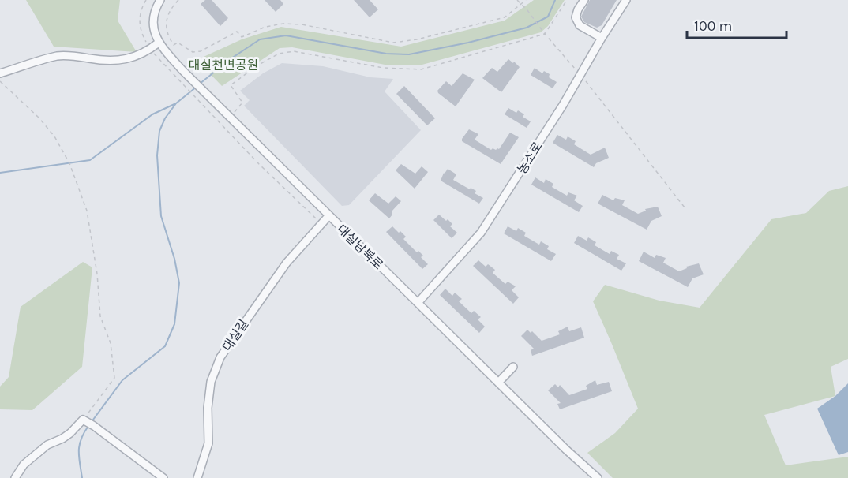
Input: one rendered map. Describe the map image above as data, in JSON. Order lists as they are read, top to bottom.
{
  "streets": {
    "street": ["농소로", "대실남북로", "대실길"]
  },
  "crossings": [
    ["농소로", "대실남북로"],
    ["대실남북로", "대실길"]
  ],
  "parks": ["대실천변공원"],
  "scale_bar": "100 m"
}
